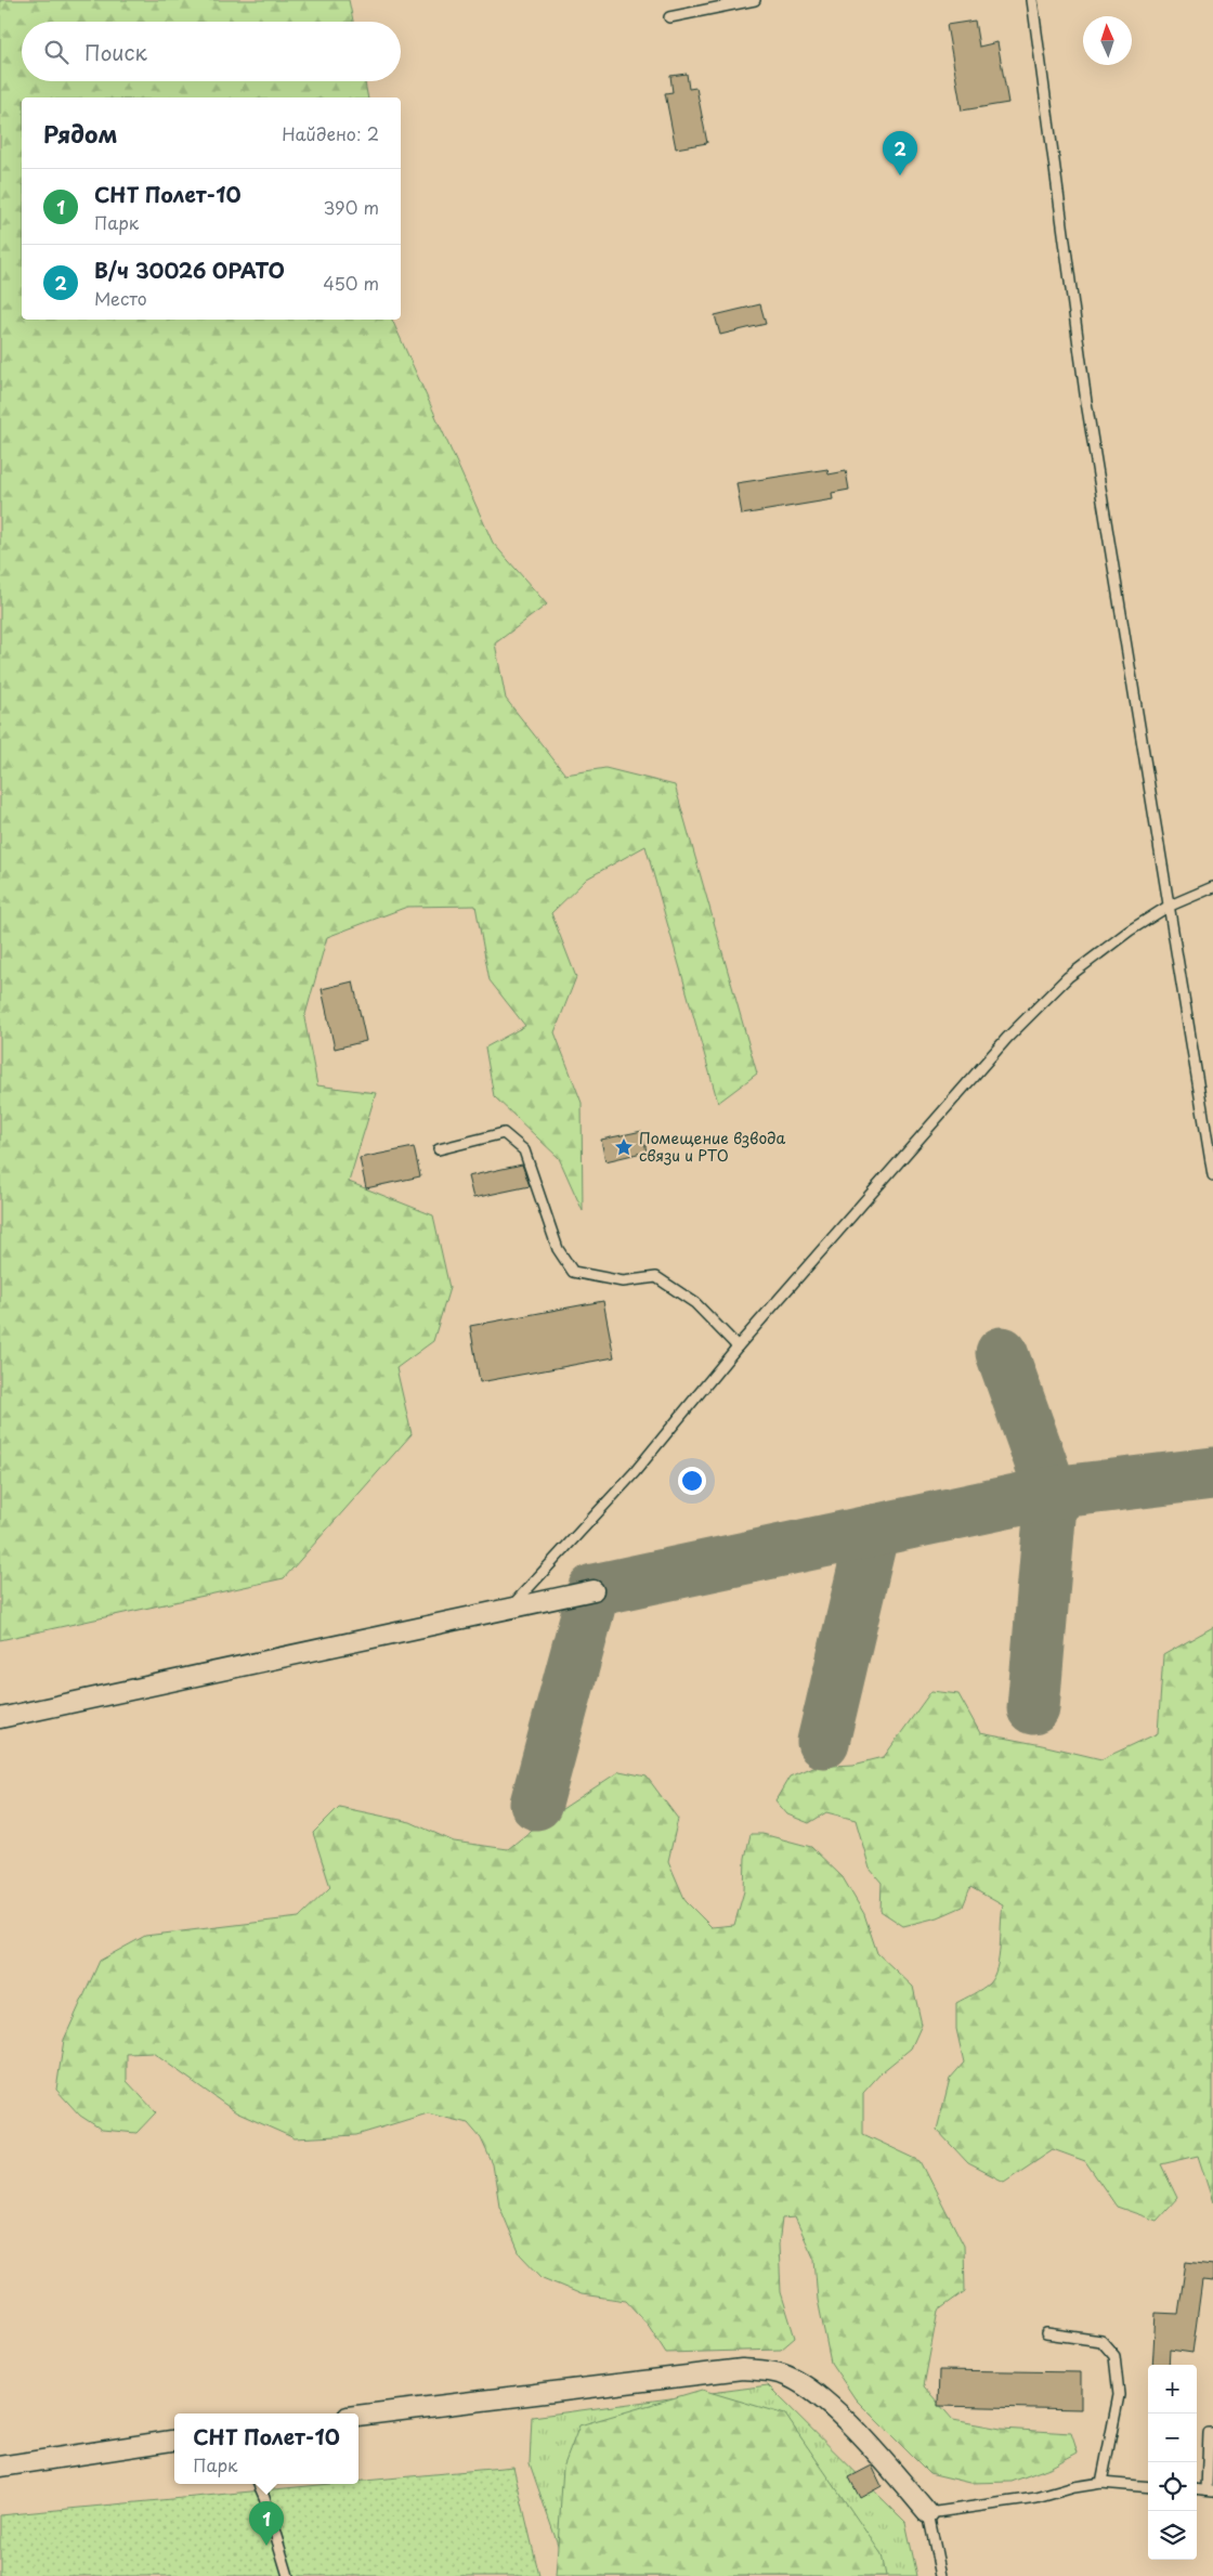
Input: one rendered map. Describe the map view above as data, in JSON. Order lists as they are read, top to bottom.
{
  "places": {
    "place": ["Помещение взвода связи и РТО"]
  },
  "north": "top",
  "page": {
    "search": "Поиск",
    "heading": ["Рядом", "Найдено: 2"],
    "pins": ["2", "1"],
    "list": [
      {
        "mark": "1",
        "name": "СНТ Полет-10",
        "note": "Парк",
        "value": "390 m"
      },
      {
        "mark": "2",
        "name": "В/ч 30026 ОРАТО",
        "note": "Место",
        "value": "450 m"
      }
    ],
    "map_buttons": ["+", "−"],
    "popup": ["СНТ Полет-10", "Парк"]
  }
}
